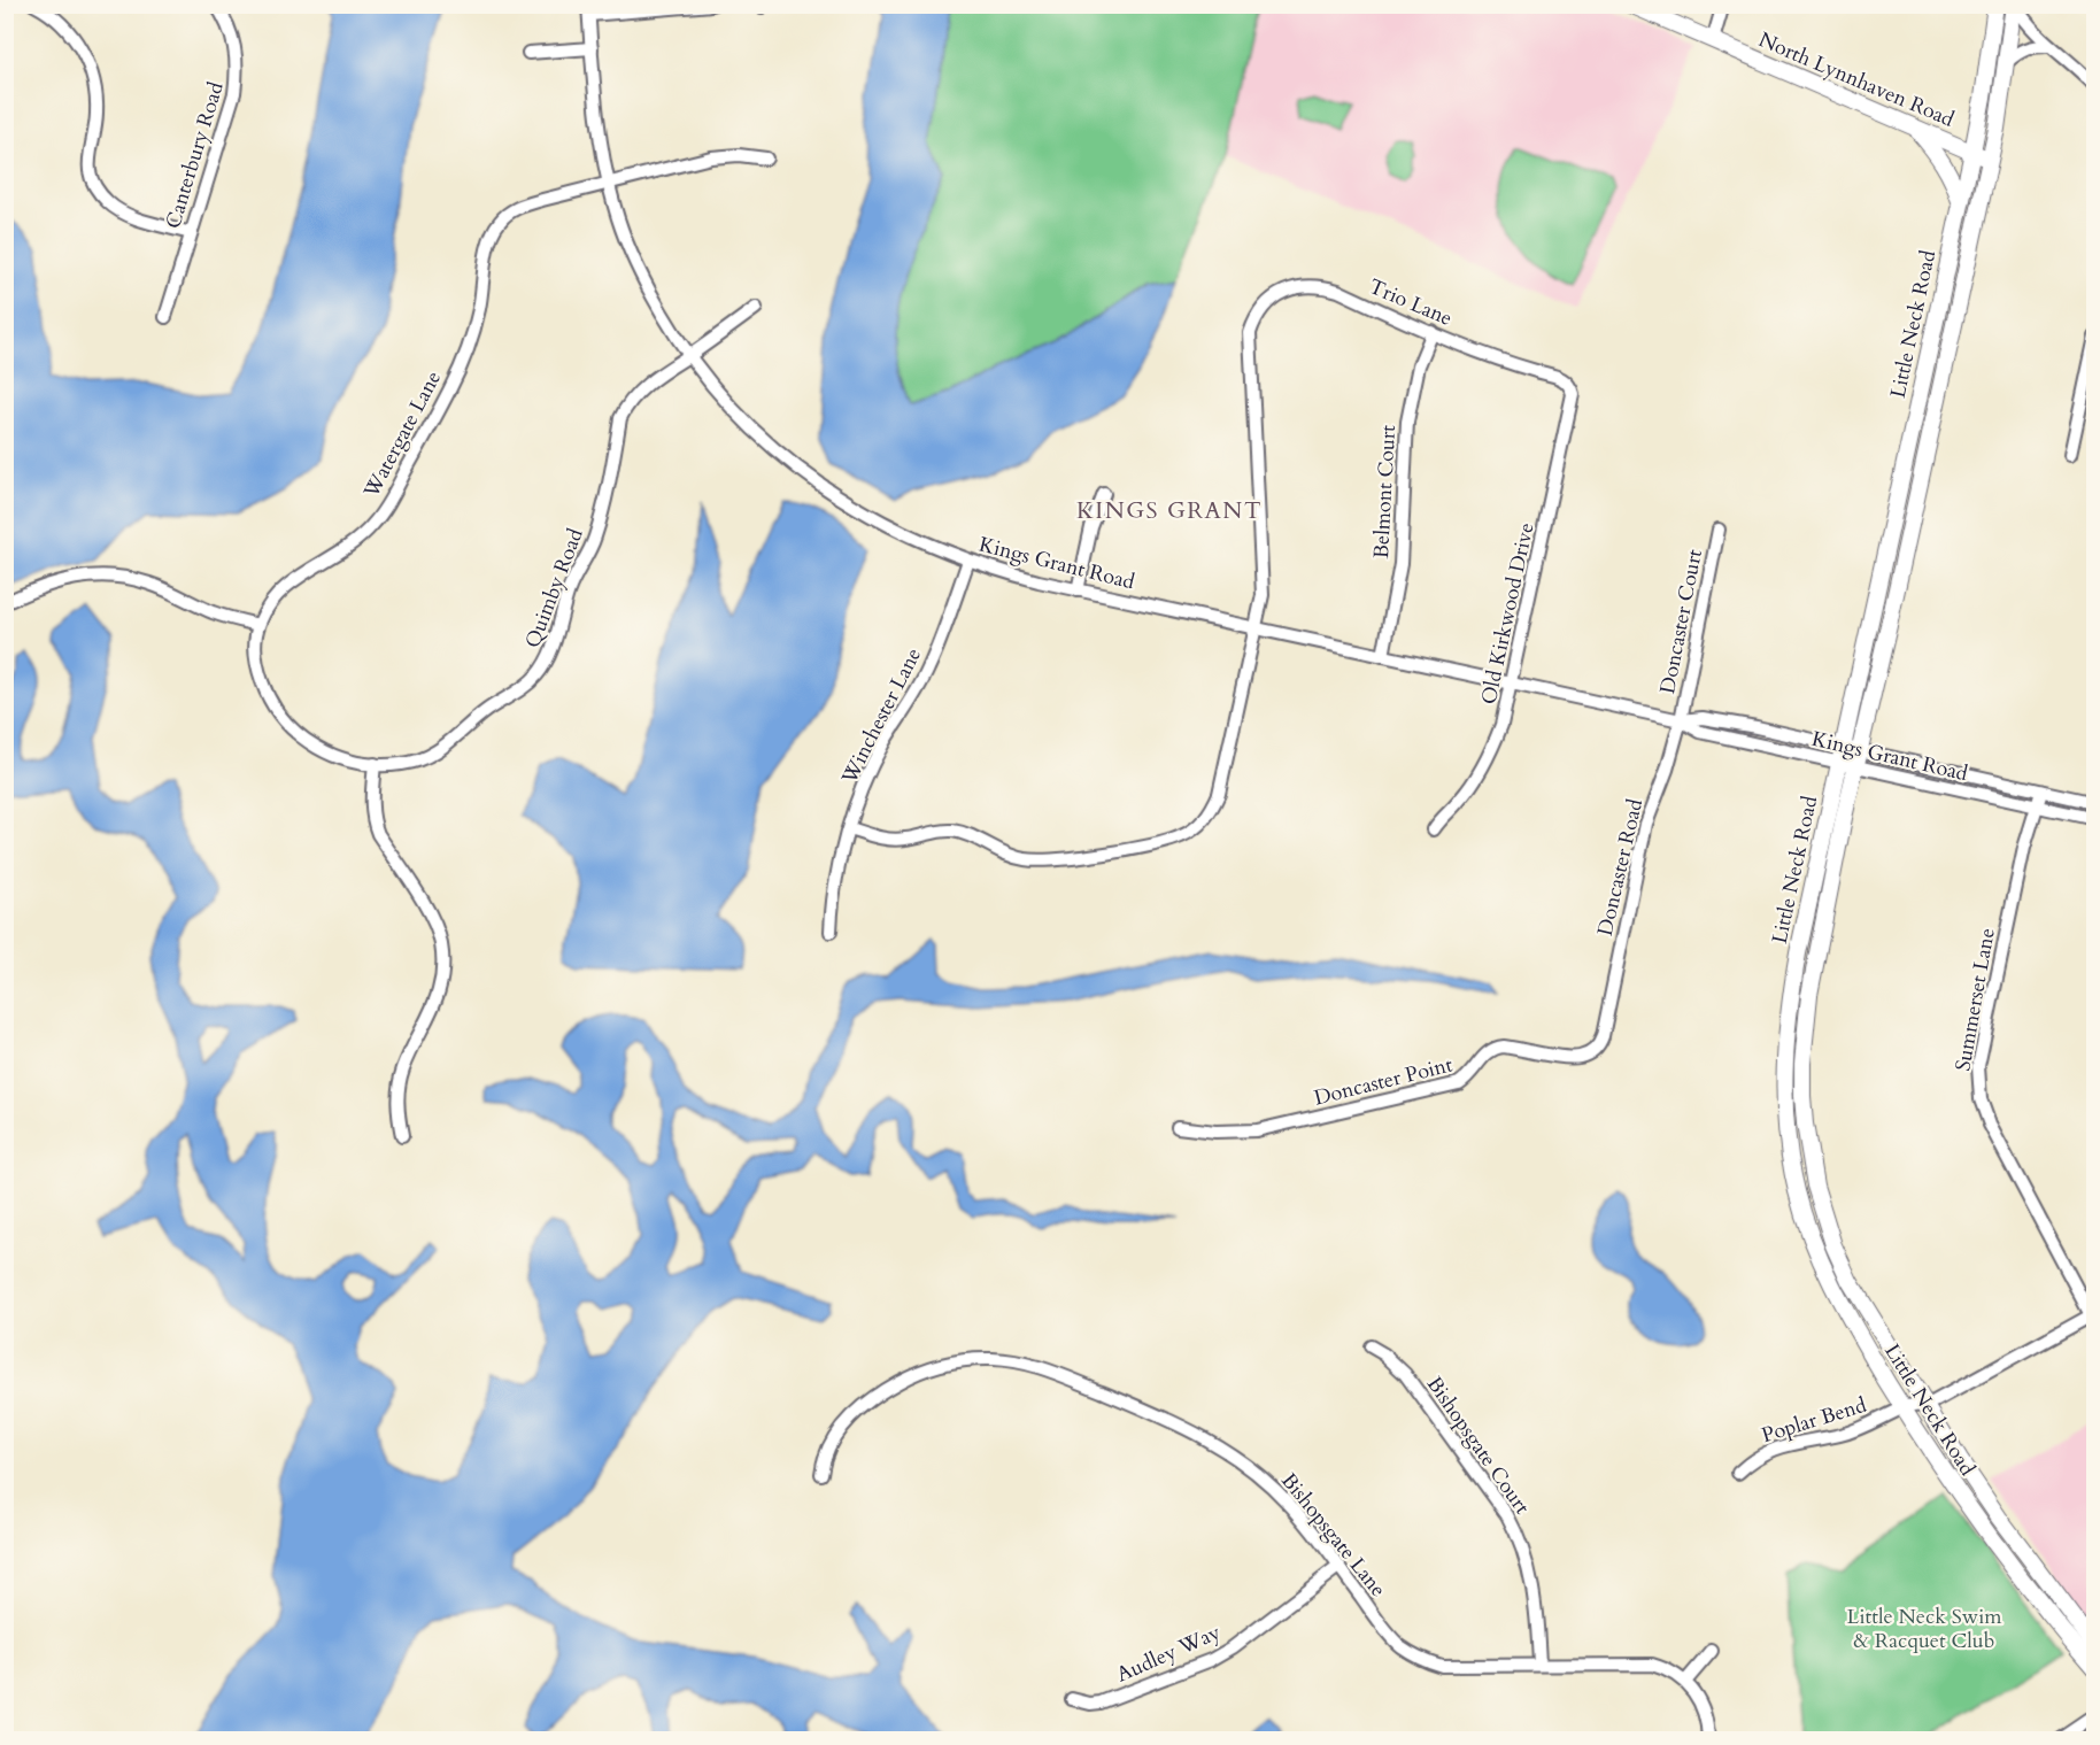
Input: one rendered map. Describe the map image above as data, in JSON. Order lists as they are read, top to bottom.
{
  "streets": {
    "street": [
      "North Lynnhaven Road",
      "Canterbury Road",
      "Trio Lane",
      "Little Neck Road",
      "Watergate Lane",
      "Belmont Court",
      "Kings Grant Road",
      "Quimby Road",
      "Old Kirkwood Drive",
      "Doncaster Court",
      "Winchester Lane",
      "Doncaster Road",
      "Summerset Lane",
      "Doncaster Point",
      "Poplar Bend",
      "Bishopsgate Court",
      "Bishopsgate Lane",
      "Audley Way"
    ]
  },
  "crossings": [
    ["North Lynnhaven Road", "Little Neck Road"],
    ["Trio Lane", "Belmont Court"],
    ["Trio Lane", "Kings Grant Road"],
    ["Trio Lane", "Old Kirkwood Drive"],
    ["Little Neck Road", "Kings Grant Road"],
    ["Little Neck Road", "Poplar Bend"],
    ["Watergate Lane", "Kings Grant Road"],
    ["Watergate Lane", "Quimby Road"],
    ["Belmont Court", "Kings Grant Road"],
    ["Kings Grant Road", "Quimby Road"],
    ["Kings Grant Road", "Old Kirkwood Drive"],
    ["Kings Grant Road", "Doncaster Court"],
    ["Kings Grant Road", "Winchester Lane"],
    ["Kings Grant Road", "Doncaster Road"],
    ["Kings Grant Road", "Summerset Lane"],
    ["Doncaster Court", "Doncaster Road"],
    ["Doncaster Road", "Doncaster Point"],
    ["Summerset Lane", "Poplar Bend"],
    ["Bishopsgate Court", "Bishopsgate Lane"],
    ["Bishopsgate Lane", "Audley Way"]
  ],
  "districts": ["KINGS GRANT"],
  "parks": ["Little Neck Swim & Racquet Club"]
}
